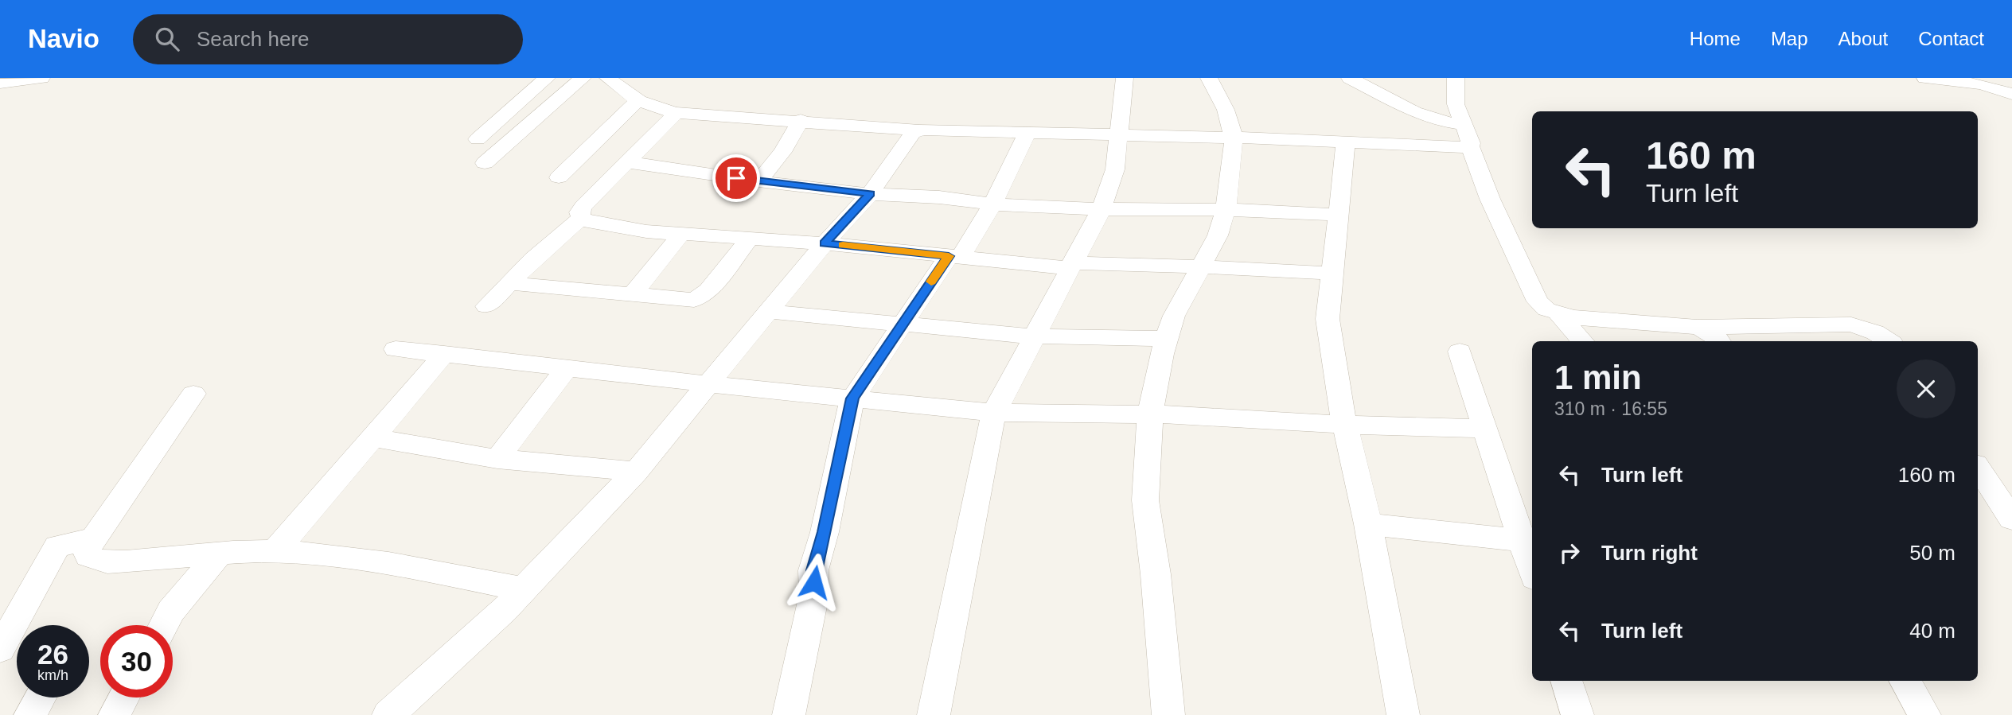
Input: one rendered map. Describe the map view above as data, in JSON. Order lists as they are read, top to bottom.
{
  "page": {
    "header": "Navio",
    "search": "Search here",
    "nav": [
      "Home",
      "Map",
      "About",
      "Contact"
    ],
    "turn": ["160 m", "Turn left"],
    "heading": ["1 min", "310 m · 16:55"],
    "list": [
      {
        "name": "Turn left",
        "value": "160 m"
      },
      {
        "name": "Turn right",
        "value": "50 m"
      },
      {
        "name": "Turn left",
        "value": "40 m"
      }
    ],
    "speed": "26 km/h",
    "limit": "30"
  }
}
